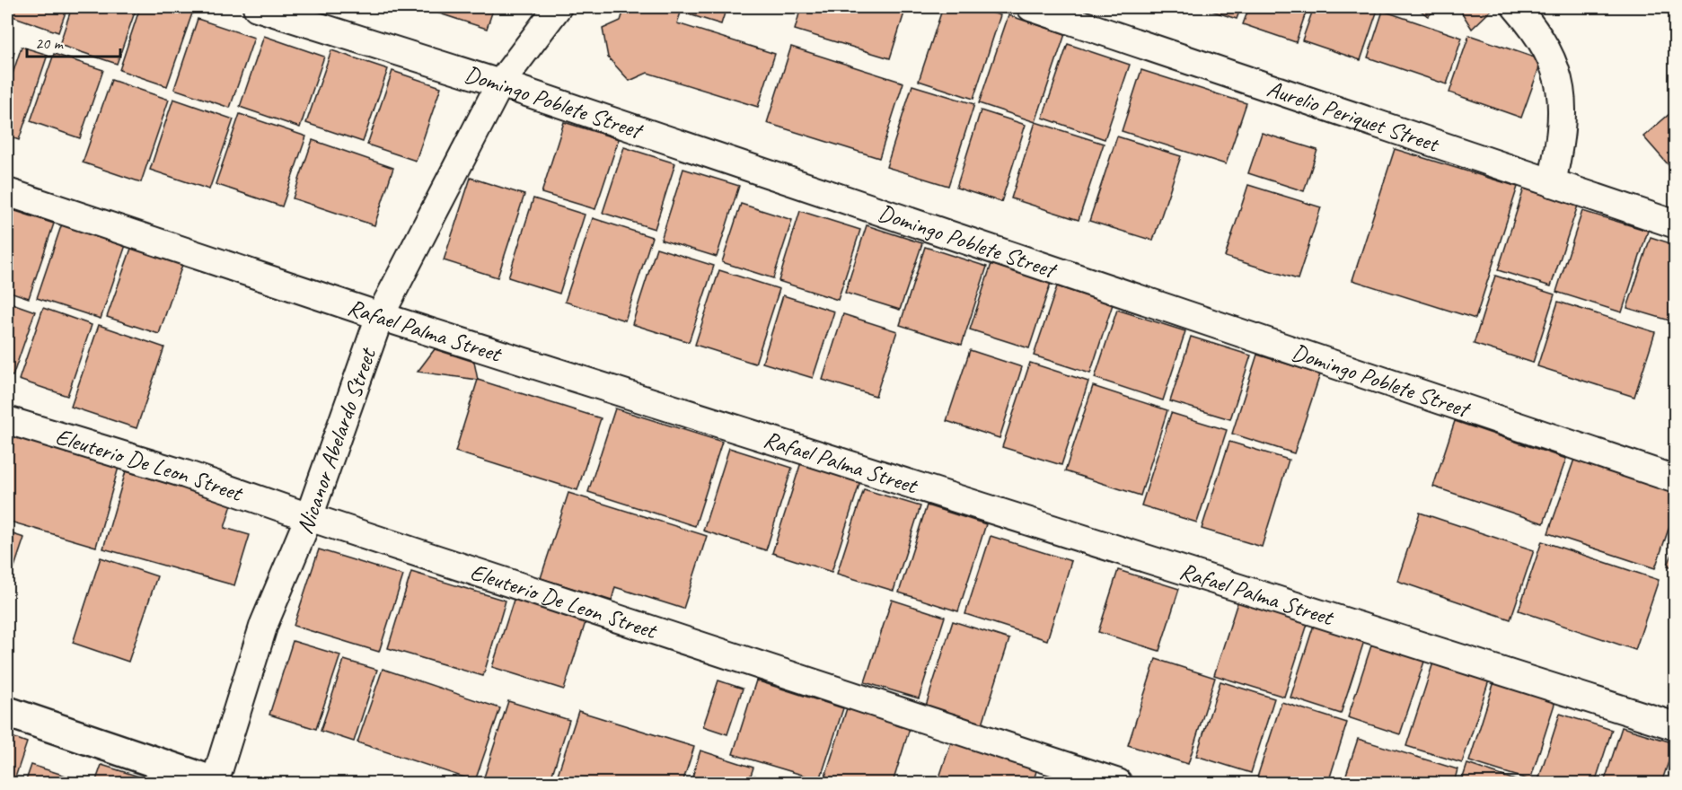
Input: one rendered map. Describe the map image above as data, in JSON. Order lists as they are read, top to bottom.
{
  "streets": {
    "street": [
      "Domingo Poblete Street",
      "Aurelio Periquet Street",
      "Rafael Palma Street",
      "Nicanor Abelardo Street",
      "Eleuterio De Leon Street"
    ]
  },
  "crossings": [
    ["Domingo Poblete Street", "Nicanor Abelardo Street"],
    ["Rafael Palma Street", "Nicanor Abelardo Street"],
    ["Nicanor Abelardo Street", "Eleuterio De Leon Street"]
  ],
  "scale_bar": "20 m"
}
